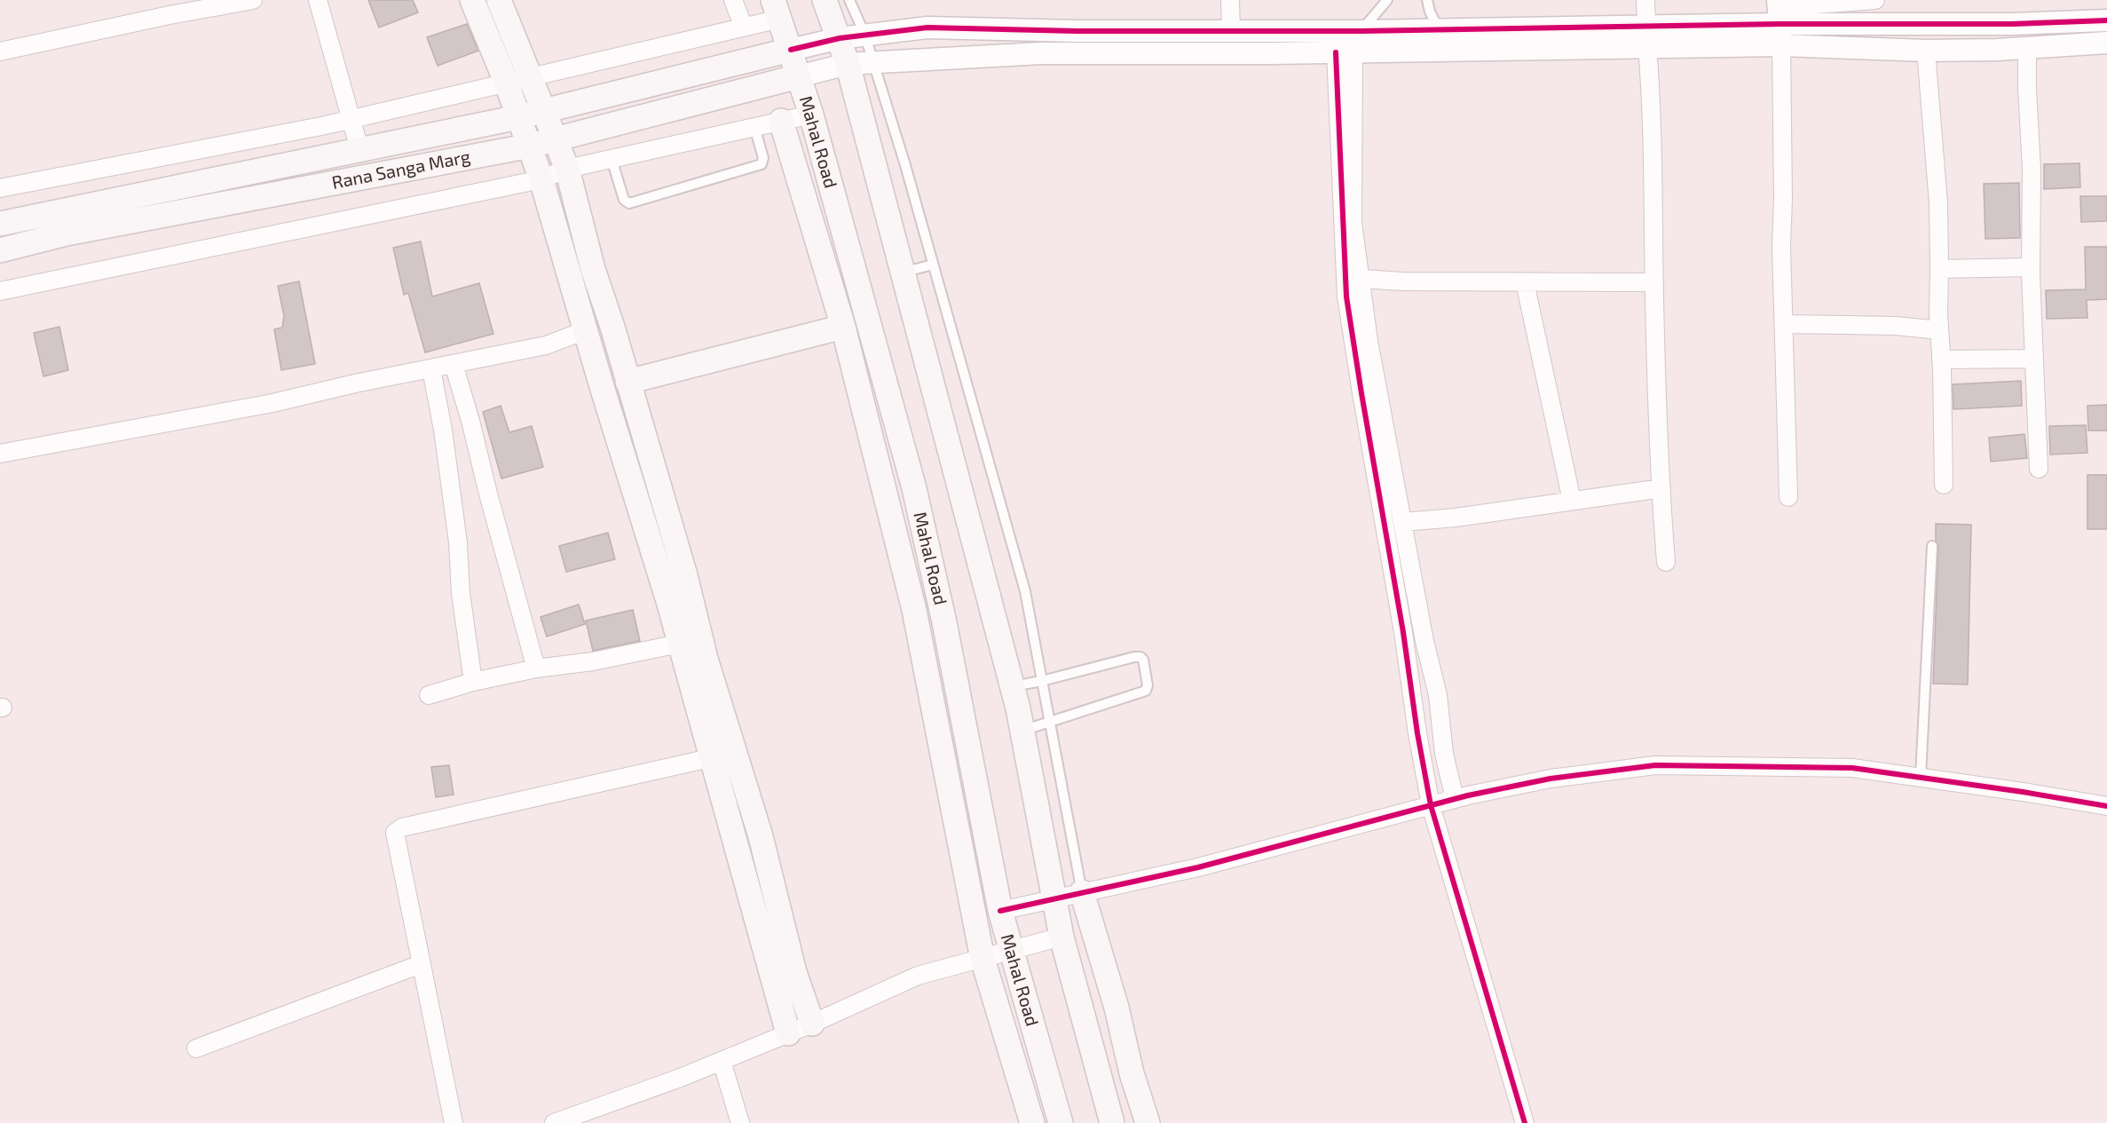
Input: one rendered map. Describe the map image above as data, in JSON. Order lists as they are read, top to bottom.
{
  "streets": {
    "main road": ["Mahal Road", "Rana Sanga Marg"]
  },
  "crossings": [
    ["Mahal Road", "Rana Sanga Marg"]
  ]
}
